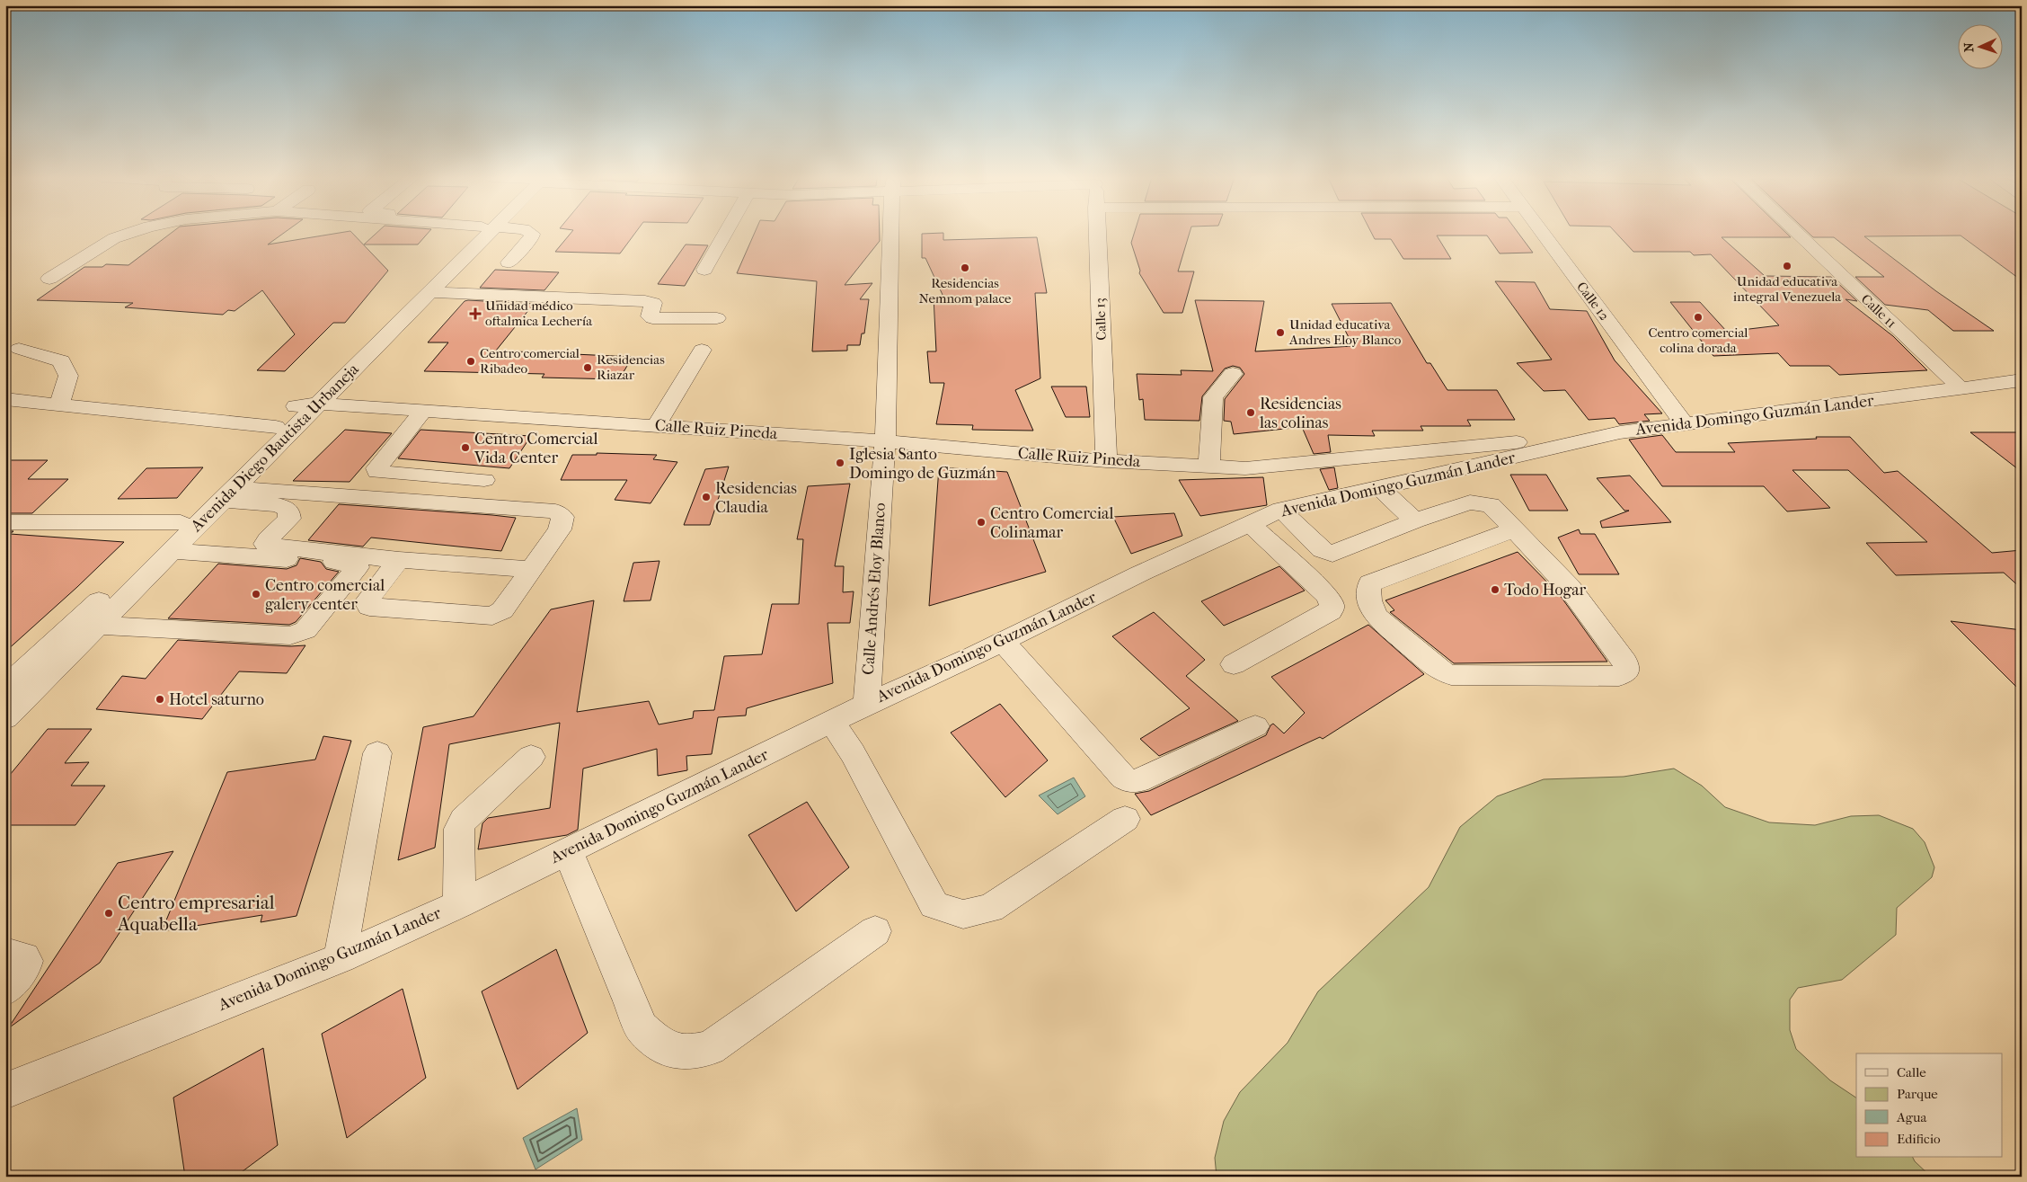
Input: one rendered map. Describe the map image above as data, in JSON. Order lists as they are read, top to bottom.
{
  "streets": {
    "street": [
      "Calle 12",
      "Calle 11",
      "Calle 13",
      "Avenida Domingo Guzmán Lander",
      "Calle Ruiz Pineda",
      "Avenida Diego Bautista Urbaneja",
      "Calle Andrés Eloy Blanco"
    ]
  },
  "crossings": [
    ["Calle 12", "Avenida Domingo Guzmán Lander"],
    ["Calle 11", "Avenida Domingo Guzmán Lander"],
    ["Calle 13", "Calle Ruiz Pineda"],
    ["Avenida Domingo Guzmán Lander", "Calle Ruiz Pineda"],
    ["Avenida Domingo Guzmán Lander", "Calle Andrés Eloy Blanco"],
    ["Calle Ruiz Pineda", "Avenida Diego Bautista Urbaneja"],
    ["Calle Ruiz Pineda", "Calle Andrés Eloy Blanco"]
  ],
  "places": {
    "other": [
      "Unidad educativa integral Venezuela",
      "Residencias Nemnom palace",
      "Centro comercial colina dorada",
      "Unidad educativa Andres Eloy Blanco",
      "Centro comercial Ribadeo",
      "Residencias Riazar",
      "Residencias las colinas",
      "Centro Comercial Vida Center",
      "Iglesia Santo Domingo de Guzmán",
      "Residencias Claudia",
      "Centro Comercial Colinamar",
      "Todo Hogar",
      "Centro comercial galery center",
      "Hotel saturno",
      "Centro empresarial Aquabella"
    ],
    "health": ["Unidad médico oftalmica Lechería"]
  },
  "legend": [
    "Calle",
    "Parque",
    "Agua",
    "Edificio"
  ],
  "north": "left"
}
